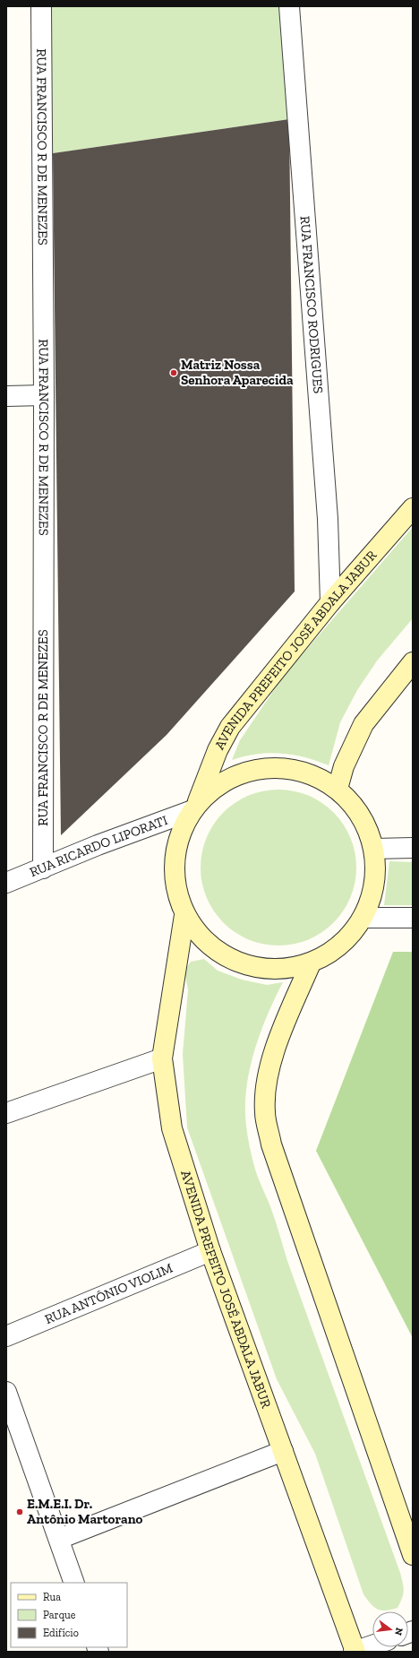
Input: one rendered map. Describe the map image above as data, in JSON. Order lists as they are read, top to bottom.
{
  "streets": {
    "street": [
      "RUA FRANCISCO R DE MENEZES",
      "RUA FRANCISCO RODRIGUES",
      "AVENIDA PREFEITO JOSÉ ABDALA JABUR",
      "RUA RICARDO LIPORATI",
      "RUA ANTÔNIO VIOLIM"
    ]
  },
  "crossings": [
    ["RUA FRANCISCO R DE MENEZES", "RUA RICARDO LIPORATI"],
    ["RUA FRANCISCO RODRIGUES", "AVENIDA PREFEITO JOSÉ ABDALA JABUR"],
    ["AVENIDA PREFEITO JOSÉ ABDALA JABUR", "RUA RICARDO LIPORATI"],
    ["AVENIDA PREFEITO JOSÉ ABDALA JABUR", "RUA ANTÔNIO VIOLIM"]
  ],
  "places": ["Matriz Nossa Senhora Aparecida", "E.M.E.I. Dr. Antônio Martorano"],
  "legend": ["Rua", "Parque", "Edifício"],
  "north": "right"
}
